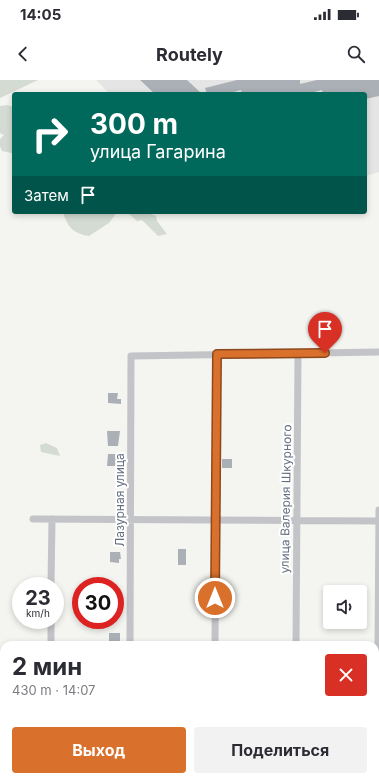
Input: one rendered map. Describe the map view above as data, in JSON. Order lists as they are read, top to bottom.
{
  "streets": {
    "street": ["улица Валерия Шкурного", "Лазурная улица"]
  },
  "page": {
    "status": "14:05",
    "header": "Routely",
    "turn": ["300 m", "улица Гагарина"],
    "then": "Затем",
    "speed": "23 km/h",
    "limit": "30",
    "heading": ["2 мин", "430 m · 14:07"],
    "buttons": ["Выход", "Поделиться"]
  }
}
